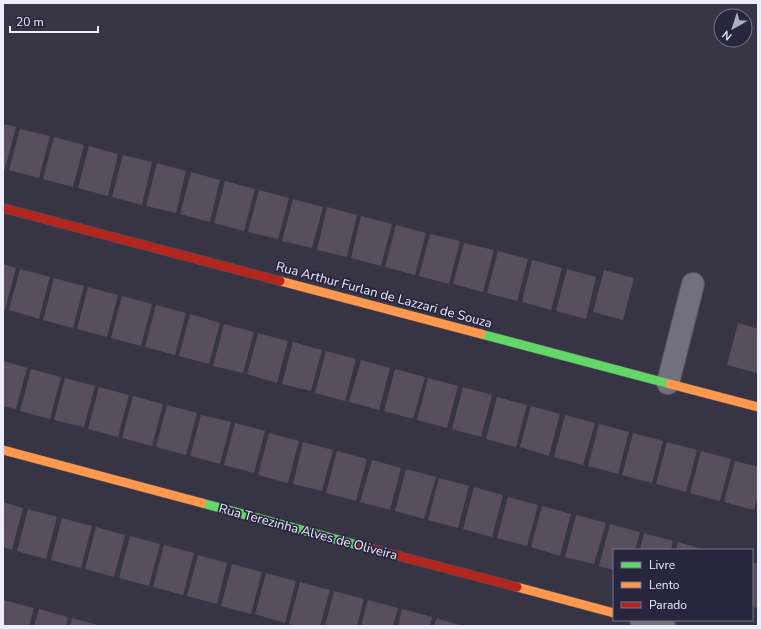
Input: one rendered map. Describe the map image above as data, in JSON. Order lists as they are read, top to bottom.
{
  "streets": {
    "street": ["Rua Arthur Furlan de Lazzari de Souza", "Rua Terezinha Alves de Oliveira"]
  },
  "legend": ["Livre", "Lento", "Parado"],
  "scale_bar": "20 m",
  "north": "bottom left"
}
